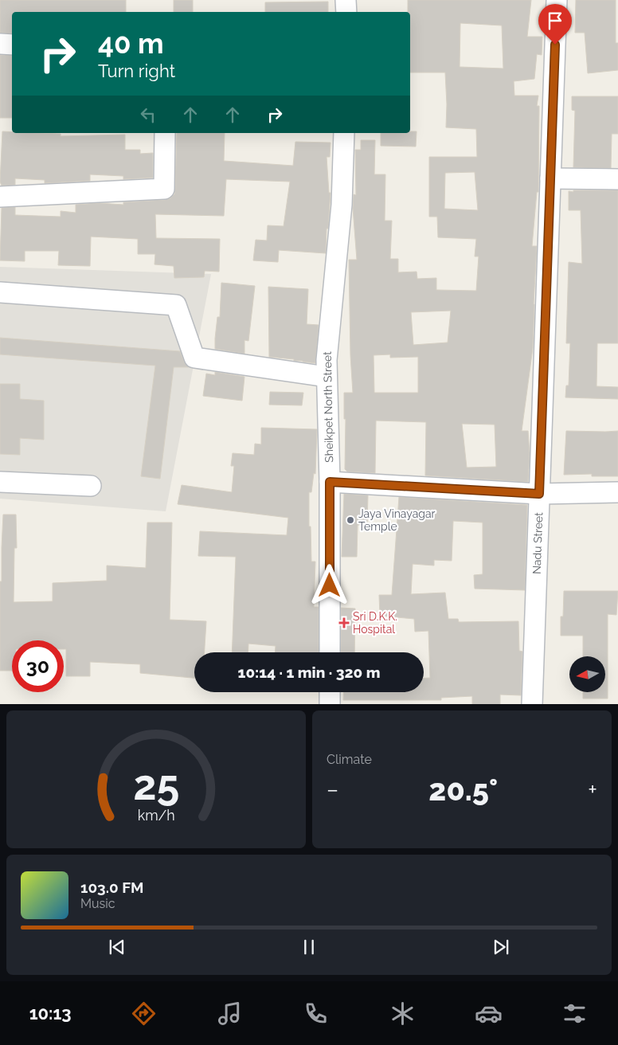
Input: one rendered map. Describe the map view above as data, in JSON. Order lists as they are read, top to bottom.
{
  "streets": {
    "street": ["Sheikpet North Street", "Nadu Street"]
  },
  "places": {
    "other": ["Jaya Vinayagar Temple"],
    "health": ["Sri D.K.K. Hospital"]
  },
  "north": "left",
  "page": {
    "turn": ["40 m", "Turn right"],
    "limit": "30",
    "trip": "10:14 · 1 min · 320 m",
    "tile": "Climate",
    "heat": ["−", "20.5°", "+"],
    "song": ["103.0 FM", "Music"],
    "tabs": "10:13",
    "gauge": ["25", "km/h"]
  }
}
